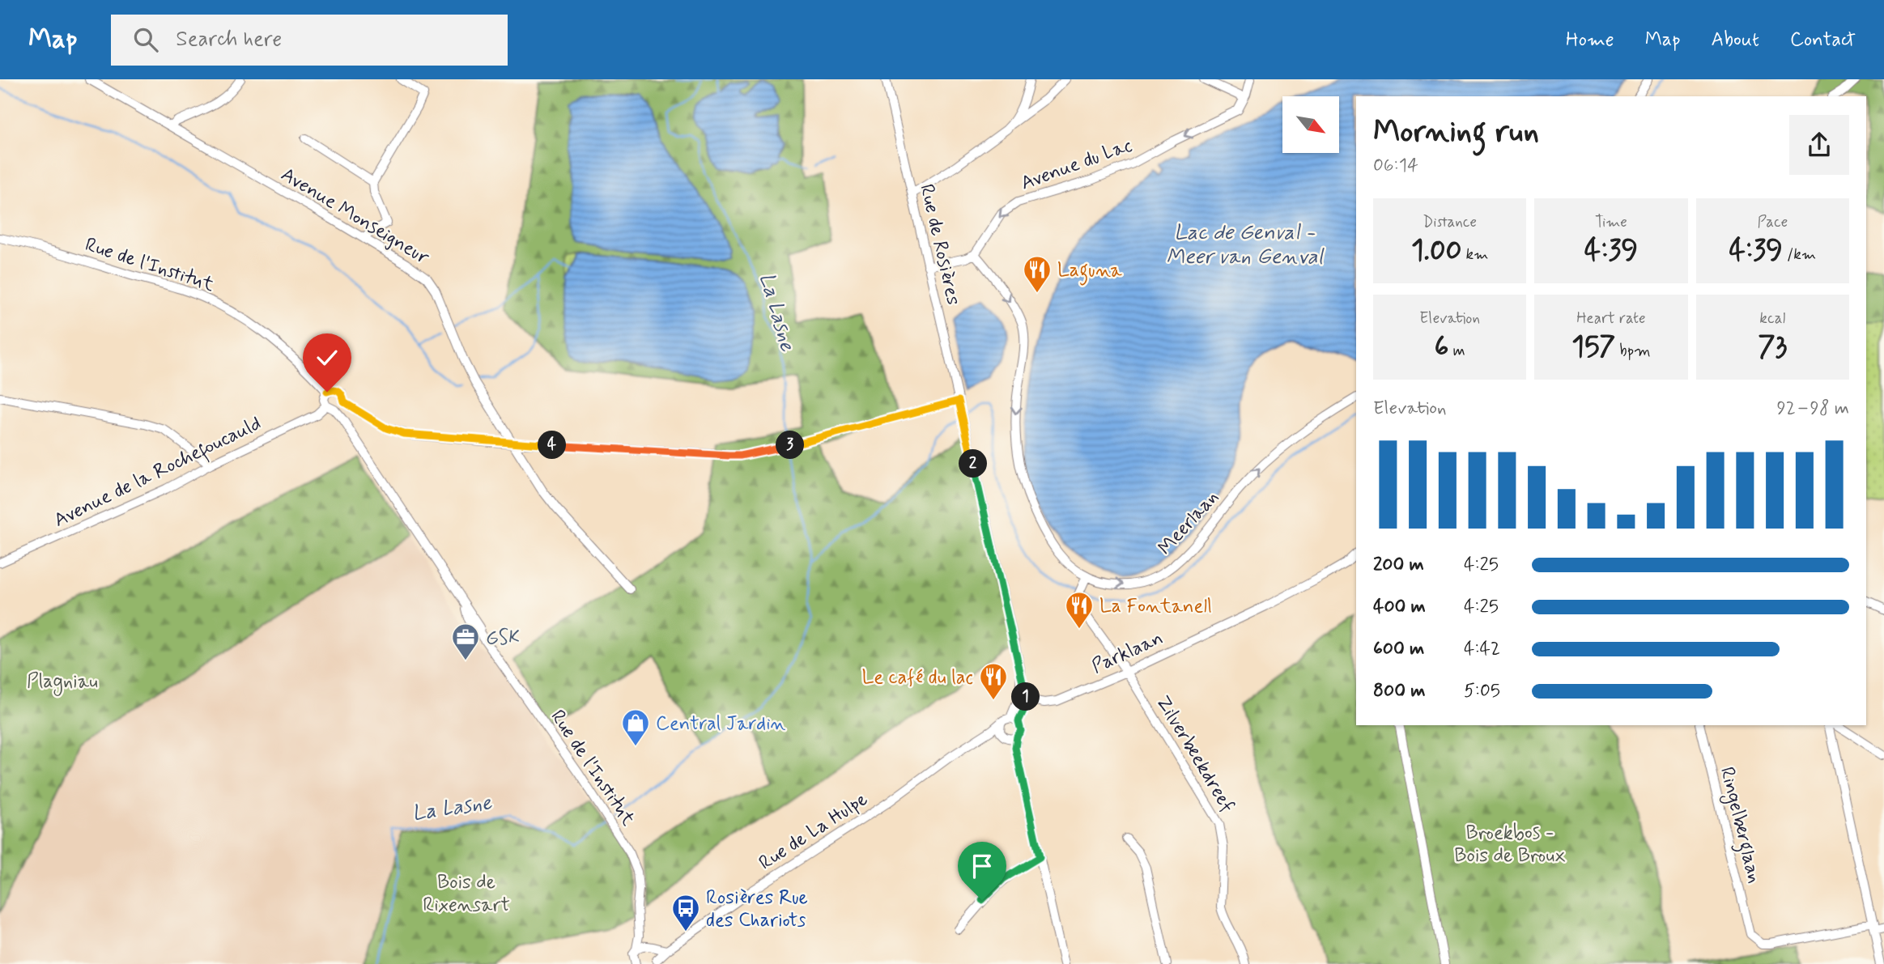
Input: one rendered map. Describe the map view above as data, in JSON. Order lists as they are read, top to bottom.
{
  "streets": {
    "street": [
      "Avenue du Lac",
      "Avenue Monseigneur",
      "Rue de Rosières",
      "Rue de l'Institut",
      "Avenue de la Rochefoucauld",
      "Meerlaan",
      "Parklaan",
      "Zilverbeekdreef",
      "Ringelberglaan",
      "Rue de La Hulpe"
    ]
  },
  "crossings": [
    ["Avenue du Lac", "Meerlaan"],
    ["Rue de Rosières", "Parklaan"],
    ["Rue de l'Institut", "Avenue de la Rochefoucauld"],
    ["Meerlaan", "Zilverbeekdreef"],
    ["Parklaan", "Zilverbeekdreef"]
  ],
  "one_way": ["Avenue du Lac"],
  "water": ["Lac de Genval - Meer van Genval", "La Lasne"],
  "parks": ["Plagniau", "Broekbos - Bois de Broux", "Bois de Rixensart"],
  "places": {
    "restaurant": ["Laguna", "La Fontanell", "Le café du lac"],
    "office": ["GSK"],
    "shop": ["Central Jardin"],
    "bus stop": ["Rosières Rue des Chariots"]
  },
  "north": "bottom right",
  "page": {
    "header": "Map",
    "search": "Search here",
    "nav": [
      "Home",
      "Map",
      "About",
      "Contact"
    ],
    "heading": ["Morning run", "06:14"],
    "stats": [
      ["Distance", "1.00 km"],
      ["Time", "4:39"],
      ["Pace", "4:39 /km"],
      ["Elevation", "6 m"],
      ["Heart rate", "157 bpm"],
      ["kcal", "73"]
    ],
    "chart": ["Elevation", "92–98 m"],
    "pins": [
      "3",
      "4",
      "2",
      "1"
    ],
    "list": [
      {
        "name": "200 m",
        "note": "4:25"
      },
      {
        "name": "400 m",
        "note": "4:25"
      },
      {
        "name": "600 m",
        "note": "4:42"
      },
      {
        "name": "800 m",
        "note": "5:05"
      }
    ]
  }
}
